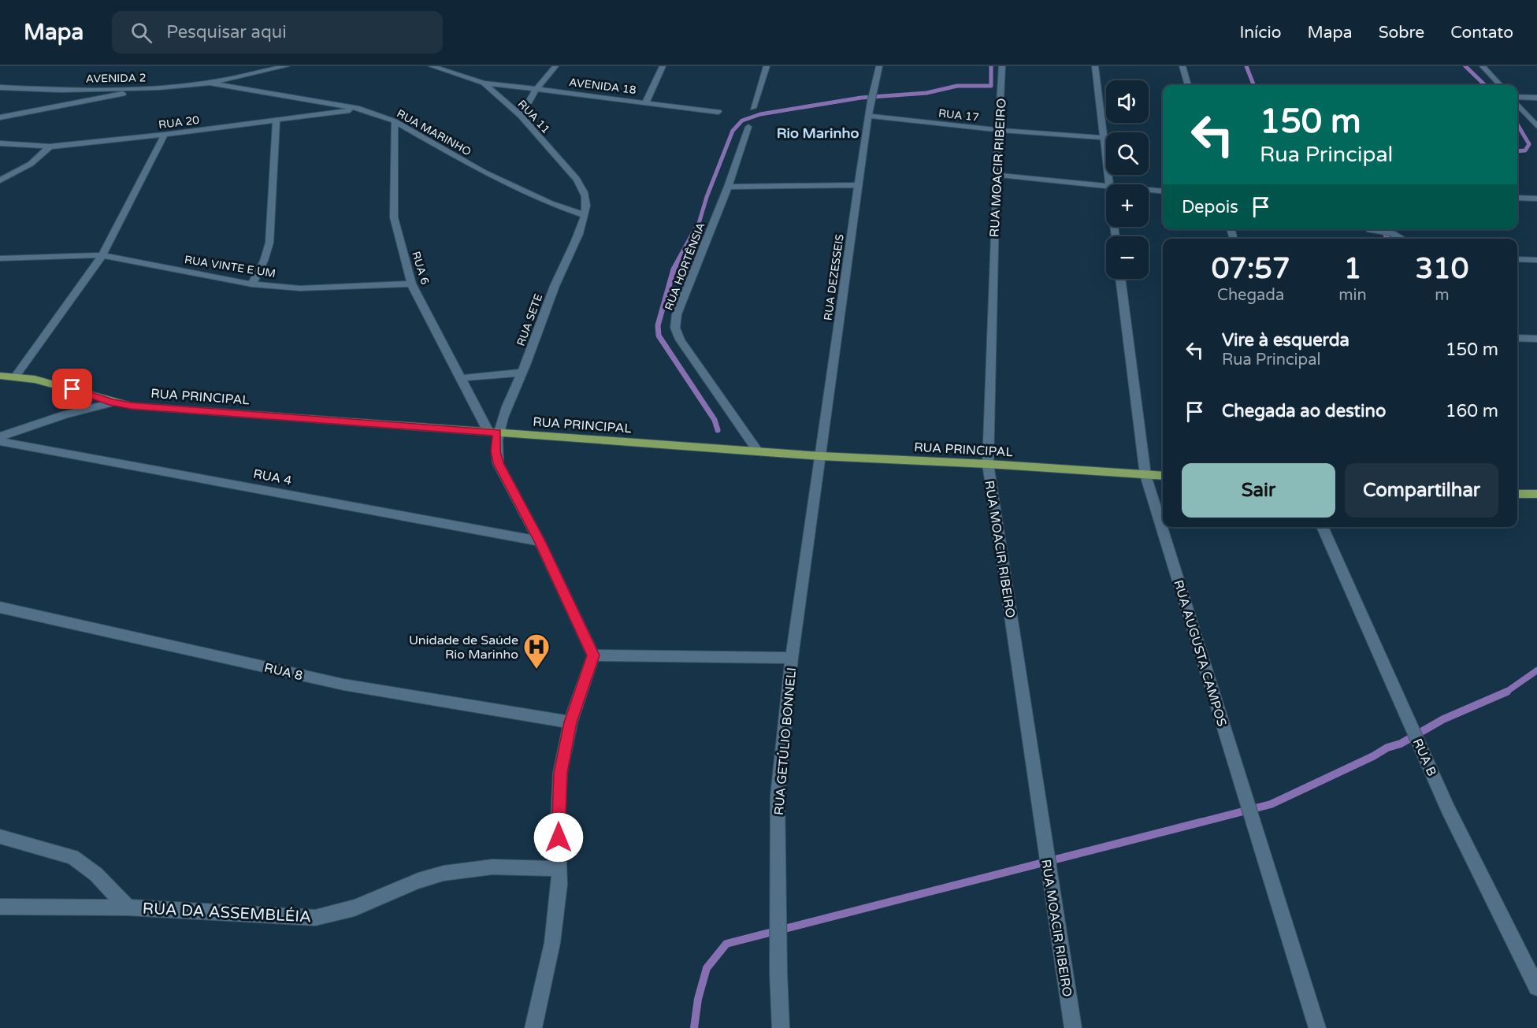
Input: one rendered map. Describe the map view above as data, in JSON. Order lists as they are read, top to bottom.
{
  "streets": {
    "main road": ["RUA PRINCIPAL"],
    "street": [
      "AVENIDA 2",
      "AVENIDA 18",
      "RUA 17",
      "RUA 11",
      "RUA 20",
      "RUA MARINHO",
      "RUA MOACIR RIBEIRO",
      "RUA VINTE E UM",
      "RUA HORTÊNSIA",
      "RUA 6",
      "RUA DEZESSEIS",
      "RUA SETE",
      "RUA 4",
      "RUA AUGUSTA CAMPOS",
      "RUA 8",
      "RUA GETÚLIO BONNELI",
      "RUA B",
      "RUA DA ASSEMBLÉIA"
    ]
  },
  "crossings": [
    ["AVENIDA 2", "RUA MARINHO"],
    ["AVENIDA 18", "RUA 11"],
    ["RUA 17", "RUA MOACIR RIBEIRO"],
    ["RUA 17", "RUA DEZESSEIS"],
    ["RUA 11", "RUA MARINHO"],
    ["RUA 11", "RUA SETE"],
    ["RUA 20", "RUA MARINHO"],
    ["RUA MARINHO", "RUA 6"],
    ["RUA MARINHO", "RUA SETE"],
    ["RUA MOACIR RIBEIRO", "RUA PRINCIPAL"],
    ["RUA VINTE E UM", "RUA 6"],
    ["RUA HORTÊNSIA", "RUA PRINCIPAL"],
    ["RUA 6", "RUA SETE"],
    ["RUA 6", "RUA PRINCIPAL"],
    ["RUA DEZESSEIS", "RUA PRINCIPAL"],
    ["RUA DEZESSEIS", "RUA GETÚLIO BONNELI"],
    ["RUA SETE", "RUA PRINCIPAL"],
    ["RUA PRINCIPAL", "RUA AUGUSTA CAMPOS"],
    ["RUA PRINCIPAL", "RUA GETÚLIO BONNELI"]
  ],
  "districts": ["Rio Marinho"],
  "places": {
    "hospital": ["Unidade de Saúde Rio Marinho"]
  },
  "page": {
    "header": "Mapa",
    "search": "Pesquisar aqui",
    "nav": [
      "Início",
      "Mapa",
      "Sobre",
      "Contato"
    ],
    "map_buttons": ["+", "−"],
    "turn": ["150 m", "Rua Principal"],
    "then": "Depois",
    "eta": [
      "07:57",
      "Chegada",
      "1",
      "min",
      "310",
      "m"
    ],
    "list": [
      {
        "name": "Vire à esquerda",
        "note": "Rua Principal",
        "value": "150 m"
      },
      {
        "name": "Chegada ao destino",
        "value": "160 m"
      }
    ],
    "buttons": ["Sair", "Compartilhar"]
  }
}
